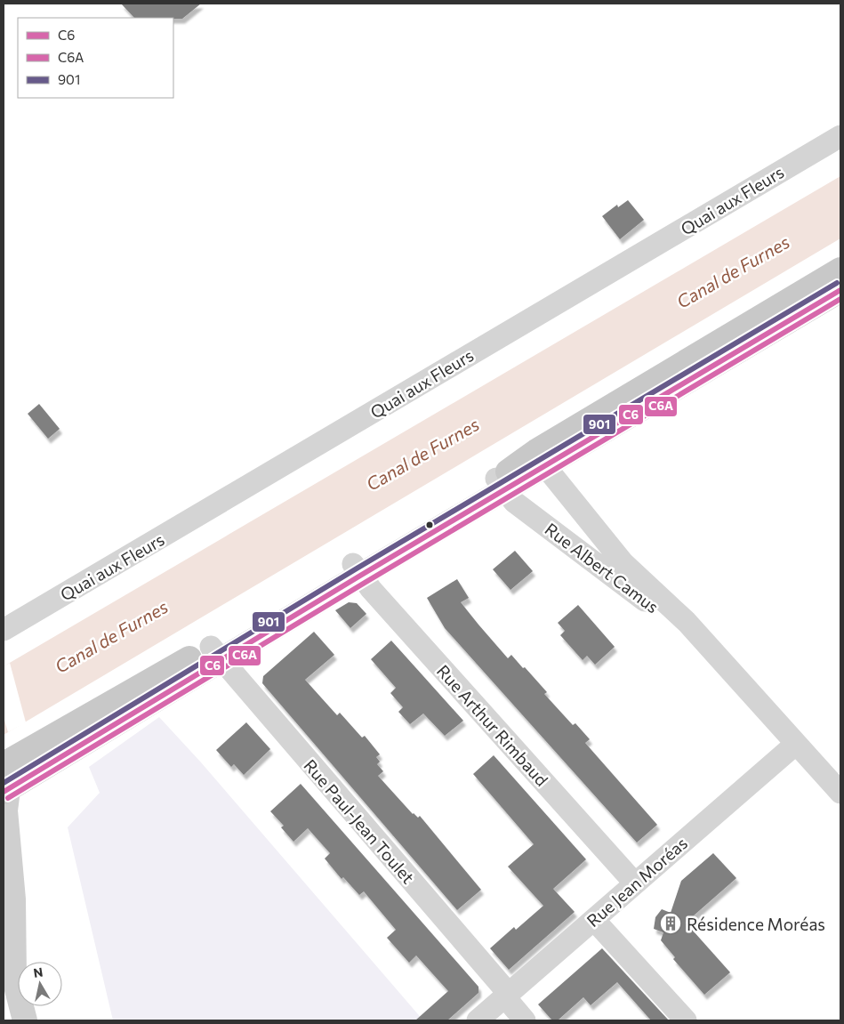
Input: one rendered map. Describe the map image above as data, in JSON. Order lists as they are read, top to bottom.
{
  "streets": {
    "street": [
      "Quai aux Fleurs",
      "Rue Albert Camus",
      "Rue Arthur Rimbaud",
      "Rue Paul-Jean Toulet",
      "Rue Jean Moréas"
    ]
  },
  "crossings": [
    ["Rue Albert Camus", "Rue Jean Moréas"],
    ["Rue Arthur Rimbaud", "Rue Jean Moréas"],
    ["Rue Paul-Jean Toulet", "Rue Jean Moréas"]
  ],
  "water": ["Canal de Furnes"],
  "places": {
    "building": ["Résidence Moréas"]
  },
  "lines": ["transit line 901", "transit line C6", "transit line C6A"],
  "legend": ["C6", "C6A", "901"],
  "north": "top"
}
